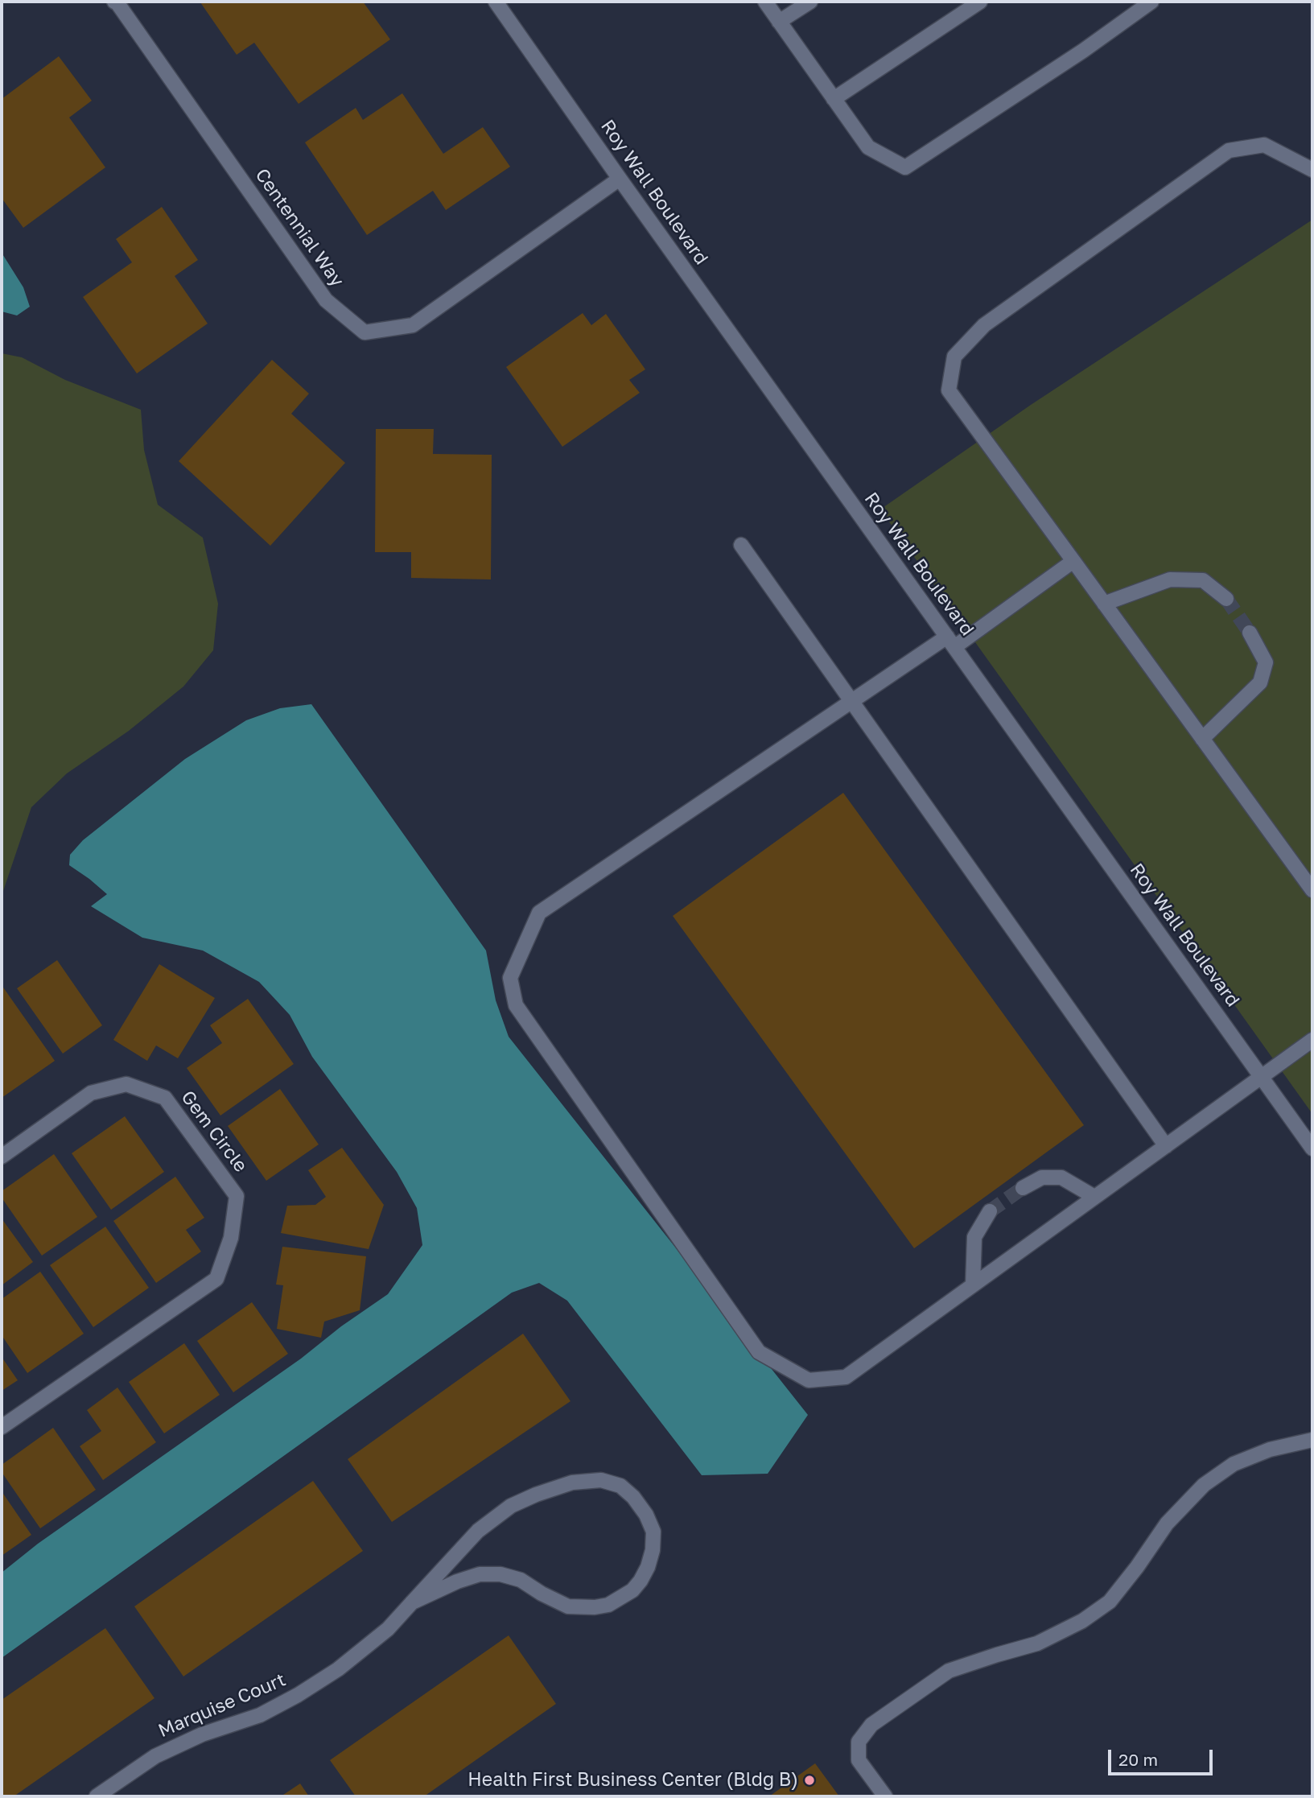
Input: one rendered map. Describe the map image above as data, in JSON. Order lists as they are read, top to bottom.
{
  "streets": {
    "street": [
      "Roy Wall Boulevard",
      "Centennial Way",
      "Gem Circle",
      "Marquise Court"
    ]
  },
  "crossings": [
    ["Roy Wall Boulevard", "Centennial Way"]
  ],
  "places": ["Health First Business Center (Bldg B)"],
  "scale_bar": "20 m"
}
